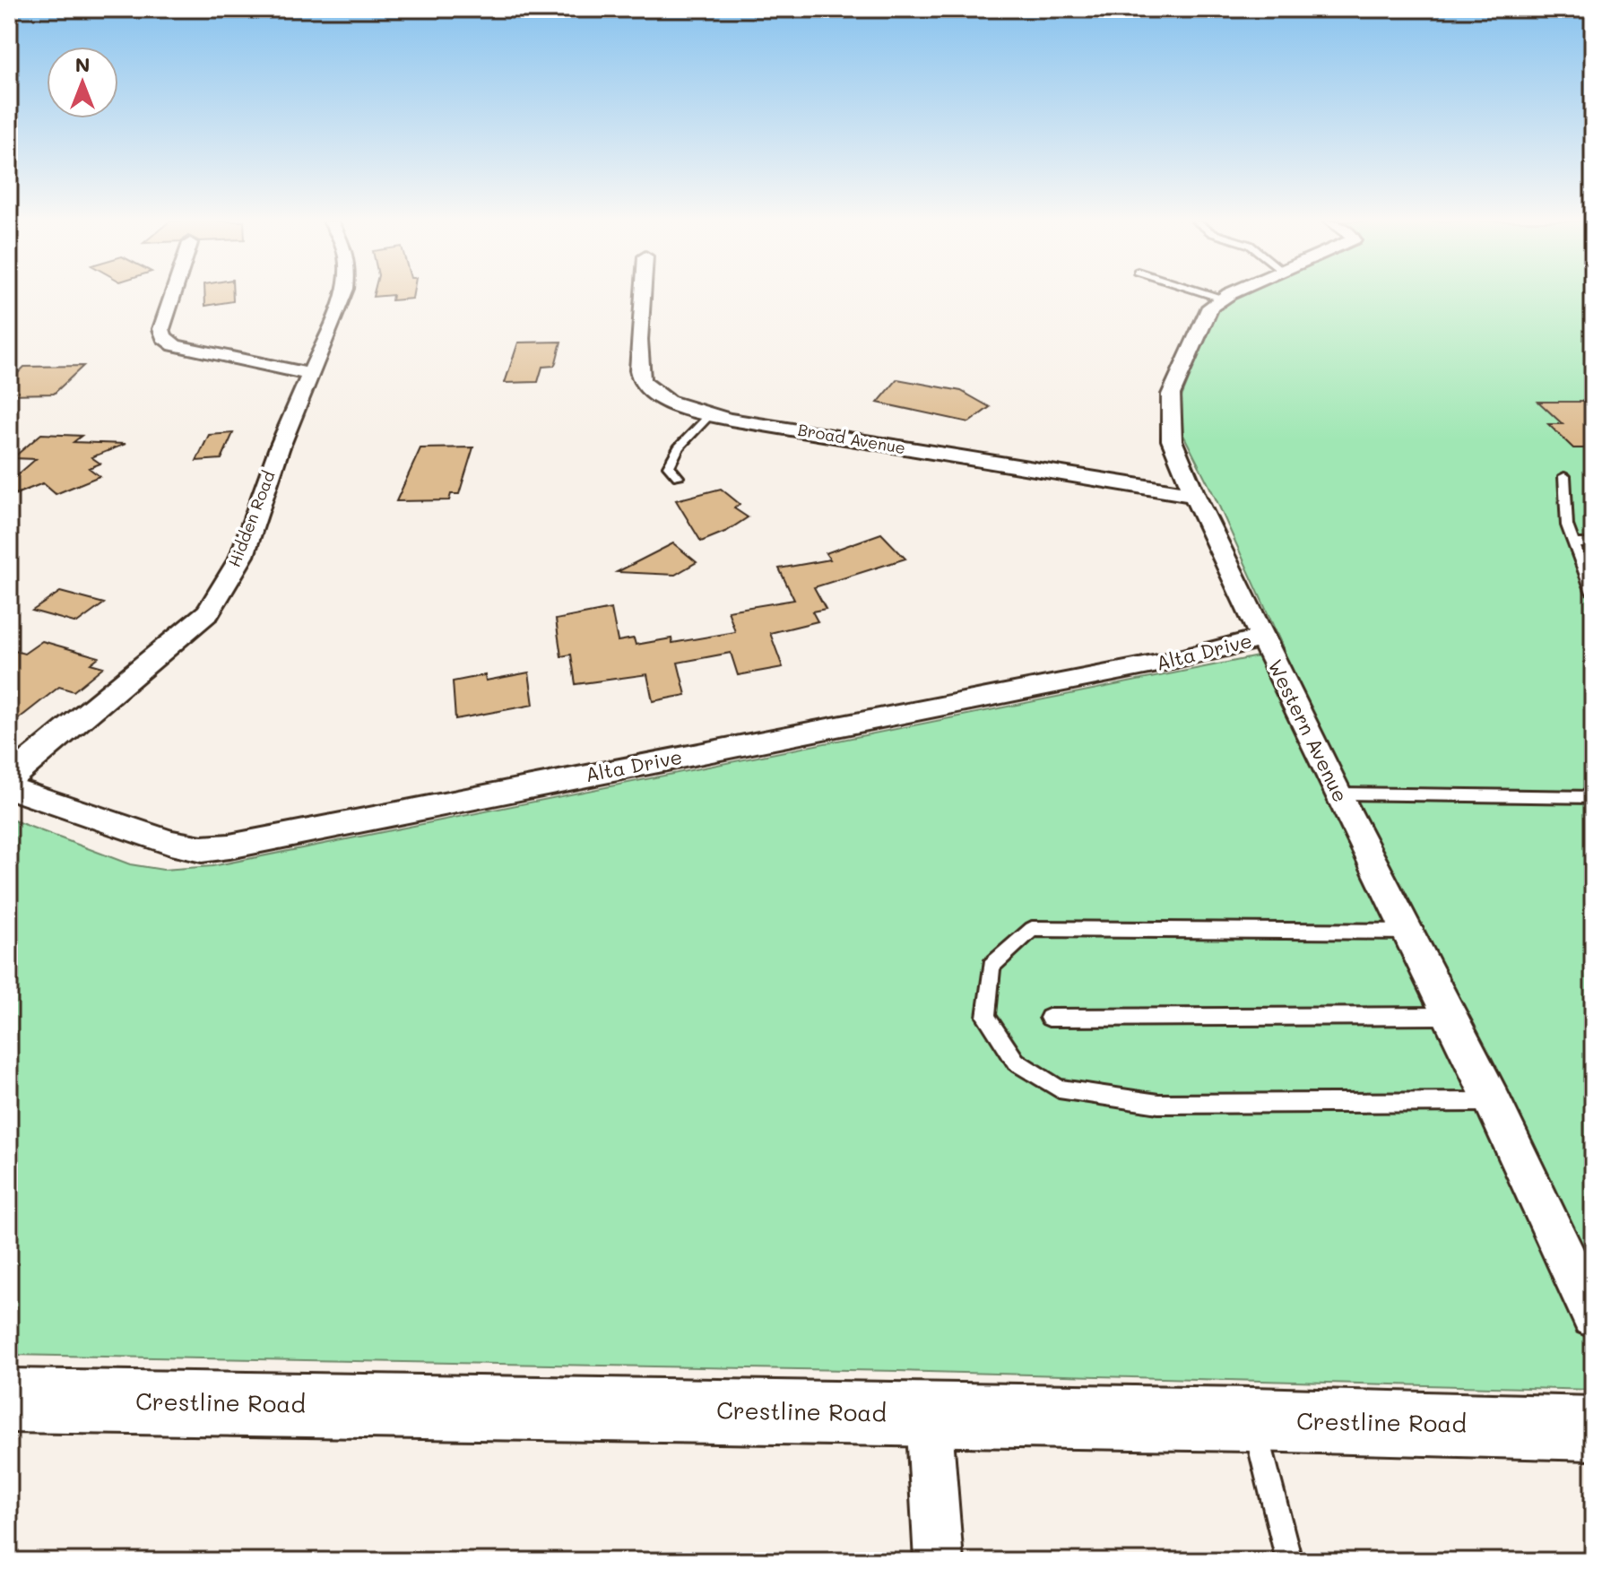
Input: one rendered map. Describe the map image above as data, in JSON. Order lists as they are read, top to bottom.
{
  "streets": {
    "street": [
      "Broad Avenue",
      "Hidden Road",
      "Alta Drive",
      "Western Avenue",
      "Crestline Road"
    ]
  },
  "crossings": [
    ["Broad Avenue", "Western Avenue"],
    ["Alta Drive", "Western Avenue"]
  ],
  "north": "top"
}
